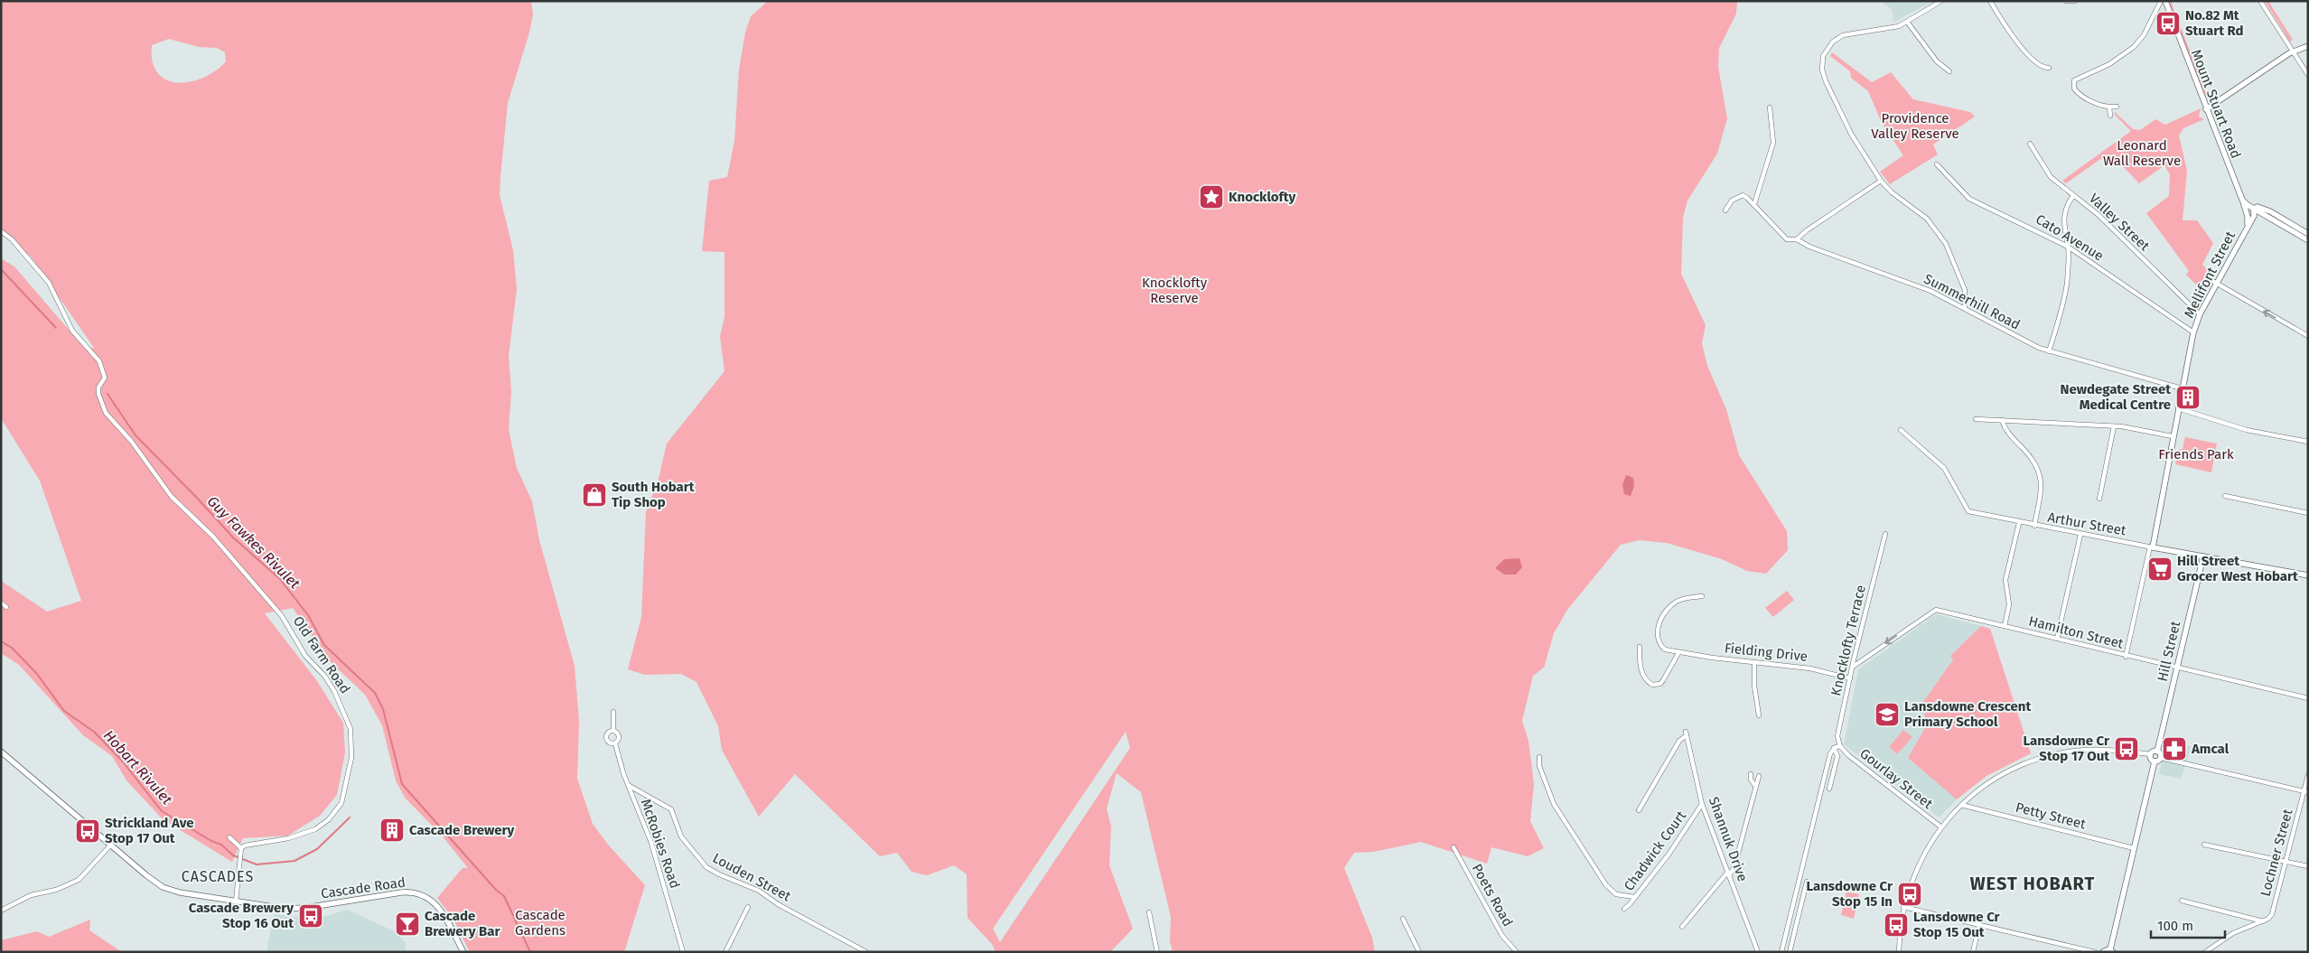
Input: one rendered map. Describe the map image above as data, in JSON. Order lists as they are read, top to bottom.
{
  "streets": {
    "street": [
      "Mount Stuart Road",
      "Valley Street",
      "Cato Avenue",
      "Mellifont Street",
      "Summerhill Road",
      "Arthur Street",
      "Hamilton Street",
      "Knocklofty Terrace",
      "Hill Street",
      "Fielding Drive",
      "Old Farm Road",
      "Gourlay Street",
      "Petty Street",
      "Shannuk Drive",
      "McRobies Road",
      "Chadwick Court",
      "Lochner Street",
      "Louden Street",
      "Cascade Road",
      "Poets Road"
    ]
  },
  "crossings": [
    ["Mount Stuart Road", "Mellifont Street"],
    ["Valley Street", "Mellifont Street"],
    ["Cato Avenue", "Mellifont Street"],
    ["Mellifont Street", "Summerhill Road"],
    ["Mellifont Street", "Arthur Street"],
    ["Arthur Street", "Hill Street"],
    ["Hamilton Street", "Knocklofty Terrace"],
    ["Hamilton Street", "Hill Street"],
    ["Knocklofty Terrace", "Fielding Drive"],
    ["Knocklofty Terrace", "Gourlay Street"],
    ["Shannuk Drive", "Chadwick Court"],
    ["McRobies Road", "Louden Street"]
  ],
  "districts": ["CASCADES", "WEST HOBART"],
  "water": ["Guy Fawkes Rivulet", "Hobart Rivulet"],
  "parks": [
    "Providence Valley Reserve",
    "Leonard Wall Reserve",
    "Knocklofty Reserve",
    "Friends Park",
    "Cascade Gardens"
  ],
  "places": {
    "bus stop": [
      "No.82 Mt Stuart Rd",
      "Lansdowne Cr Stop 17 Out",
      "Strickland Ave Stop 17 Out",
      "Lansdowne Cr Stop 15 In",
      "Cascade Brewery Stop 16 Out",
      "Lansdowne Cr Stop 15 Out"
    ],
    "place": ["Knocklofty"],
    "building": ["Newdegate Street Medical Centre", "Cascade Brewery"],
    "shop": ["South Hobart Tip Shop"],
    "supermarket": ["Hill Street Grocer West Hobart"],
    "school or university": ["Lansdowne Crescent Primary School"],
    "pharmacy": ["Amcal"],
    "bar": ["Cascade Brewery Bar"]
  },
  "scale_bar": "100 m"
}
